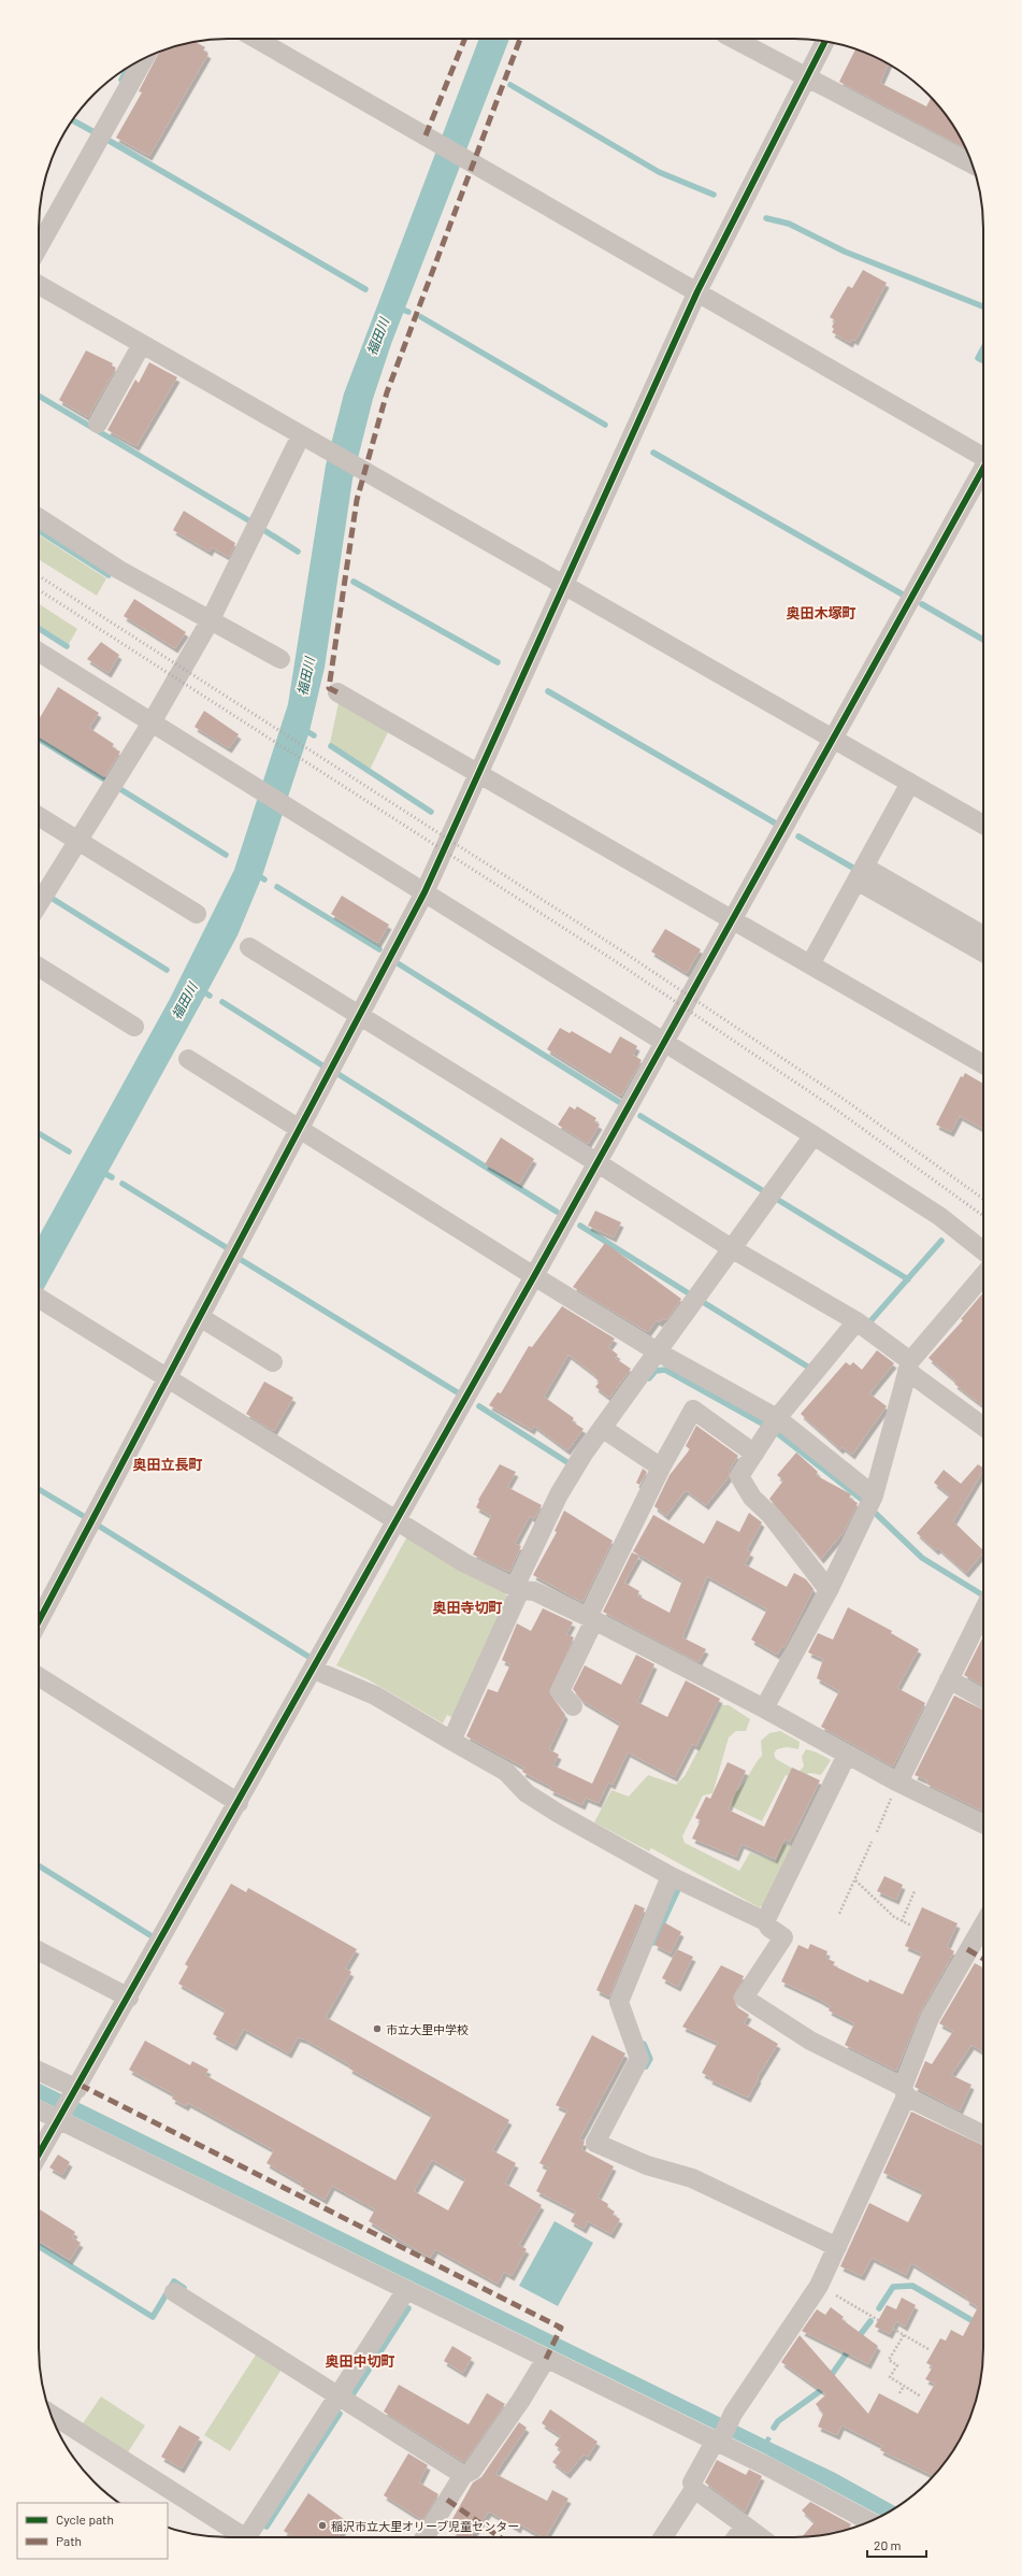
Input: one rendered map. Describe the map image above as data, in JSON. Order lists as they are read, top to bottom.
{
  "districts": [
    "奥田木塚町",
    "奥田立長町",
    "奥田寺切町",
    "奥田中切町"
  ],
  "water": ["福田川"],
  "places": ["市立大里中学校", "稲沢市立大里オリーブ児童センター"],
  "legend": ["Cycle path", "Path"],
  "scale_bar": "20 m"
}
